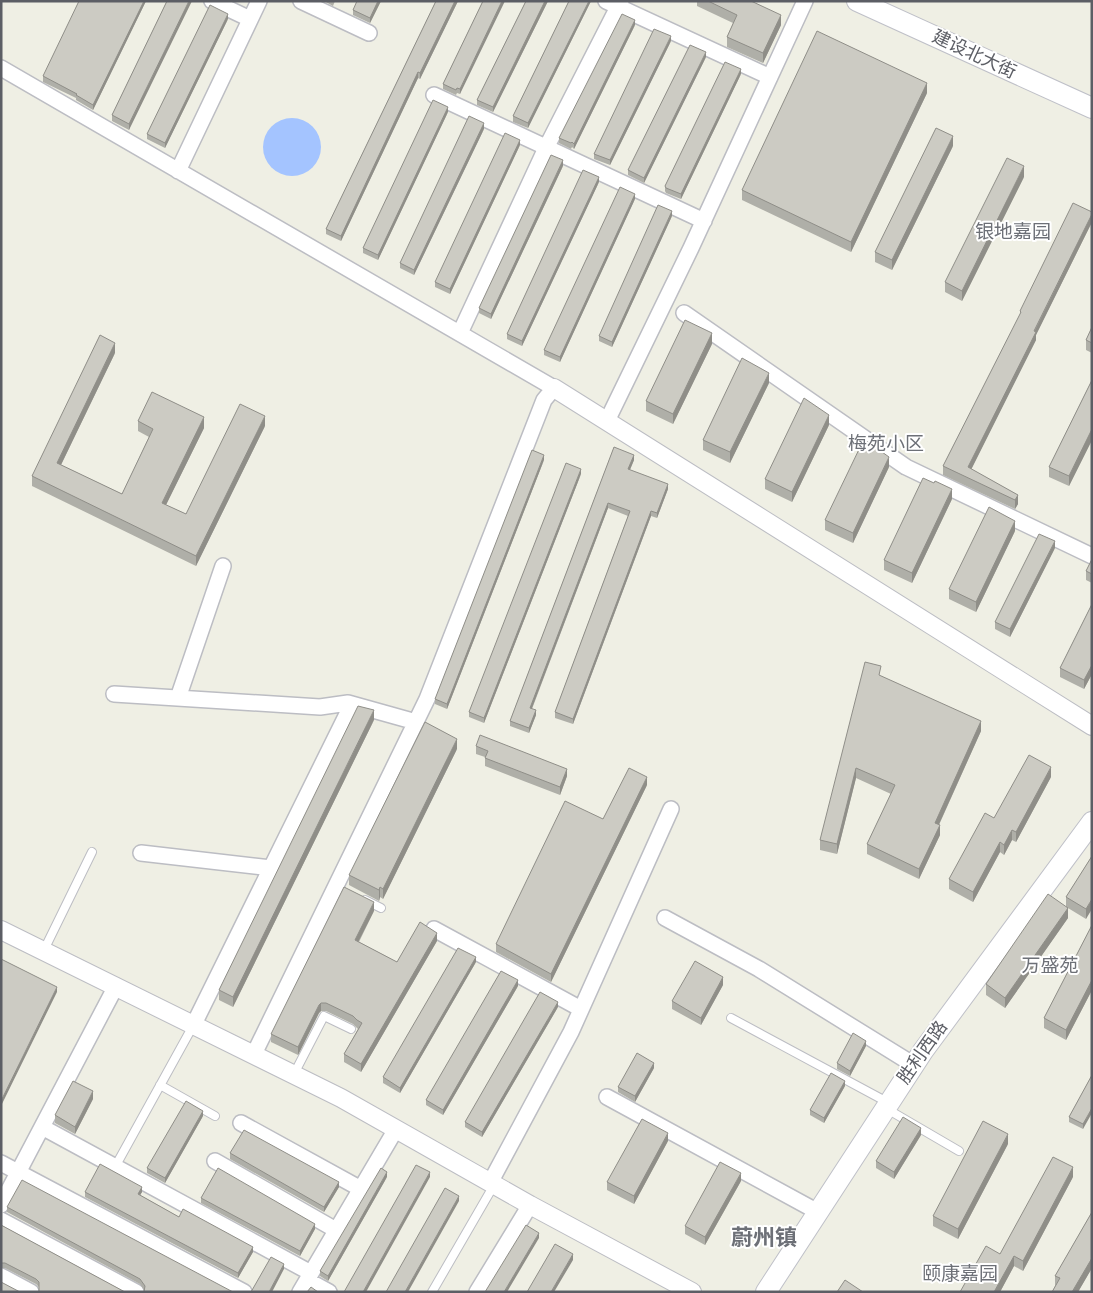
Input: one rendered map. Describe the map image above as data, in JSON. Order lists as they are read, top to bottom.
{
  "streets": {
    "main road": ["建设北大街", "胜利西路"]
  },
  "districts": [
    "银地嘉园",
    "梅苑小区",
    "万盛苑",
    "蔚州镇",
    "颐康嘉园"
  ]
}
